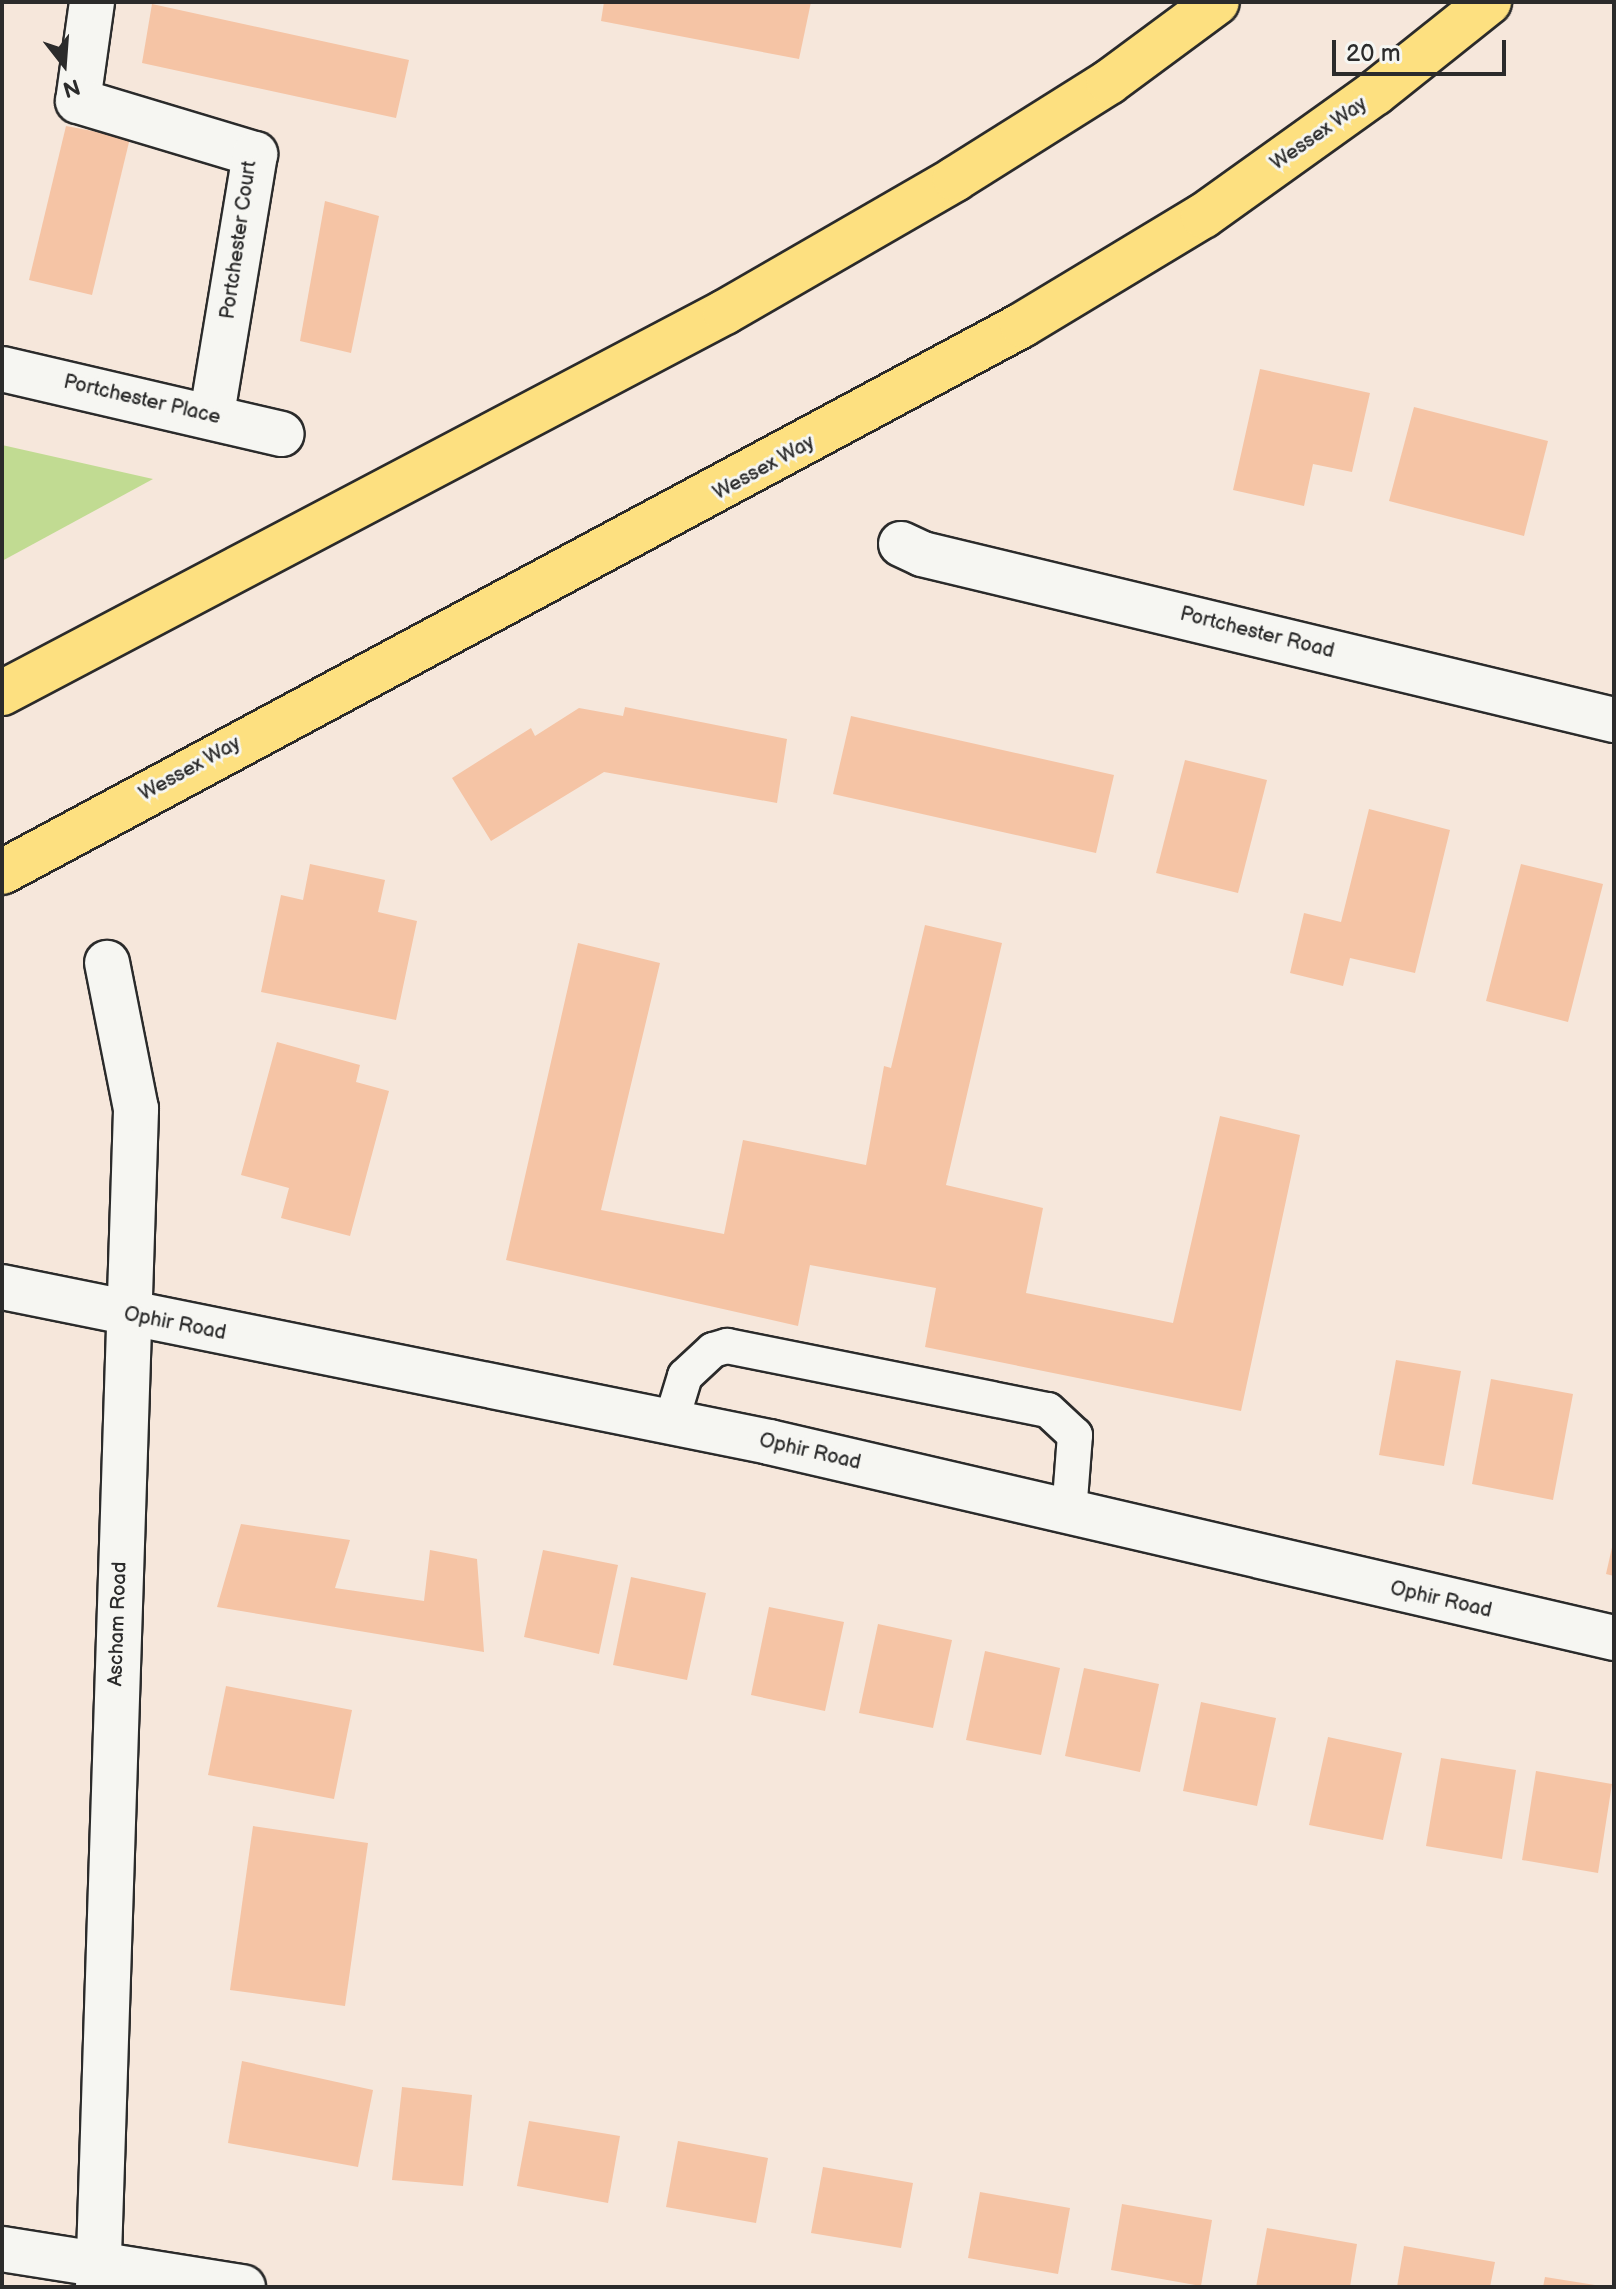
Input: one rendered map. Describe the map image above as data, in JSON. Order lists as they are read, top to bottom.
{
  "streets": {
    "highway": ["Wessex Way"],
    "street": [
      "Portchester Court",
      "Portchester Place",
      "Portchester Road",
      "Ophir Road",
      "Ascham Road"
    ]
  },
  "crossings": [
    ["Portchester Court", "Portchester Place"],
    ["Ophir Road", "Ascham Road"]
  ],
  "scale_bar": "20 m",
  "north": "bottom"
}
